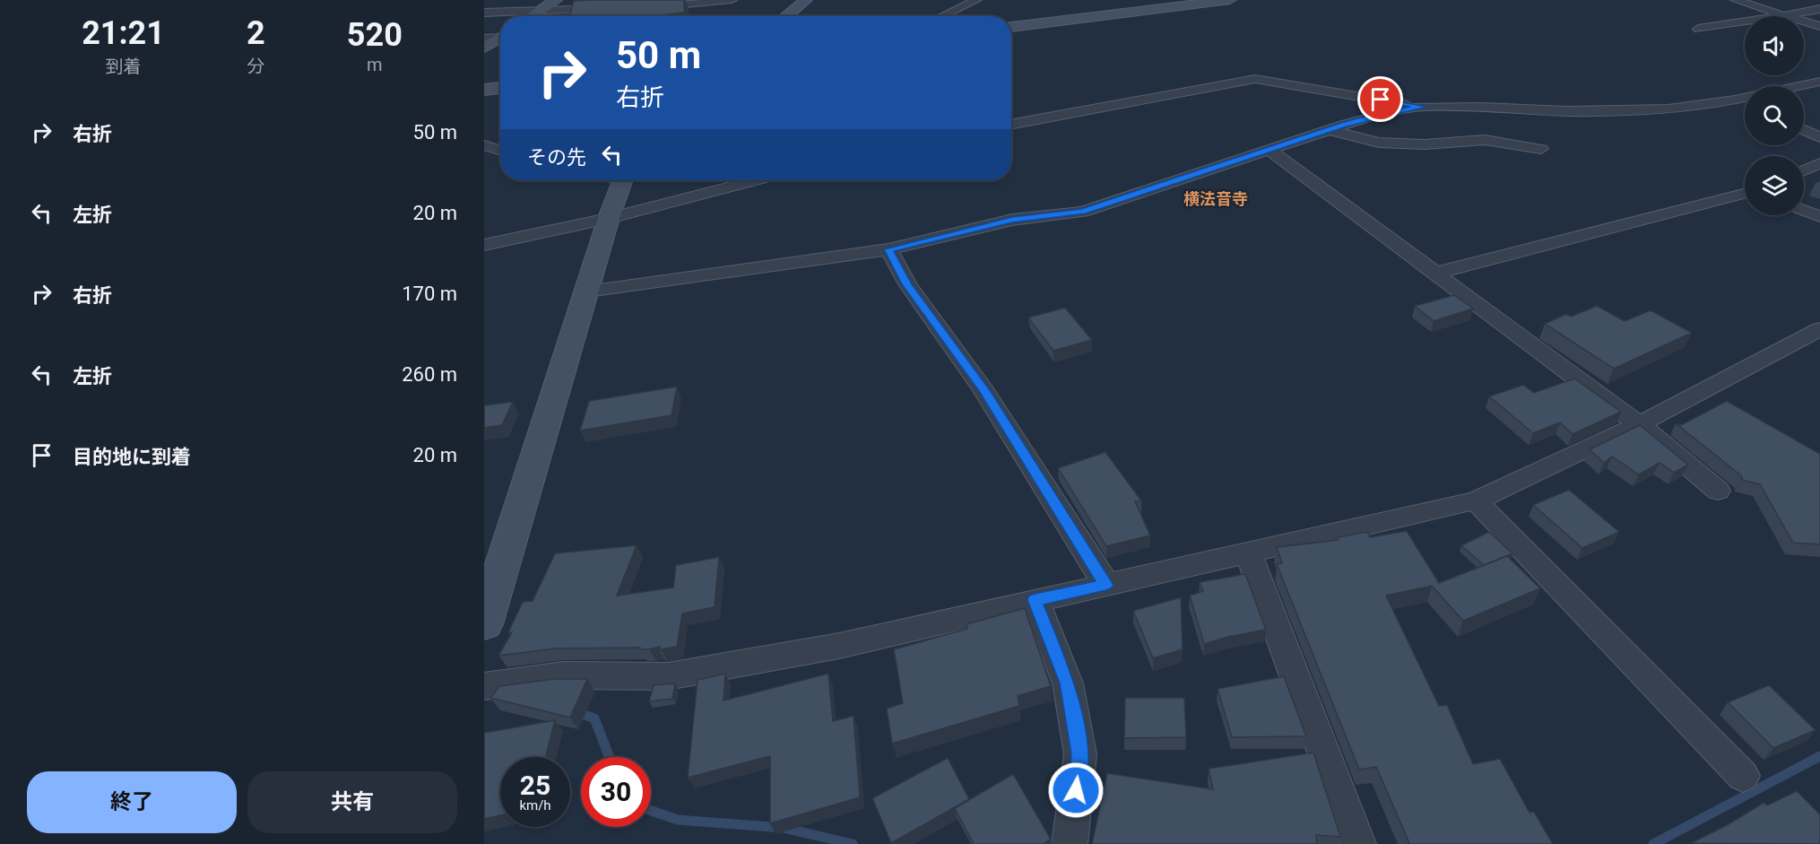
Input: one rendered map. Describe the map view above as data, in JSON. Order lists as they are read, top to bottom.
{
  "districts": ["横法音寺"],
  "page": {
    "eta": [
      "21:21",
      "到着",
      "2",
      "分",
      "520",
      "m"
    ],
    "turn": ["50 m", "右折"],
    "list": [
      {
        "name": "右折",
        "value": "50 m"
      },
      {
        "name": "左折",
        "value": "20 m"
      },
      {
        "name": "右折",
        "value": "170 m"
      },
      {
        "name": "左折",
        "value": "260 m"
      },
      {
        "name": "目的地に到着",
        "value": "20 m"
      }
    ],
    "then": "その先",
    "speed": "25 km/h",
    "limit": "30",
    "buttons": ["終了", "共有"]
  }
}
